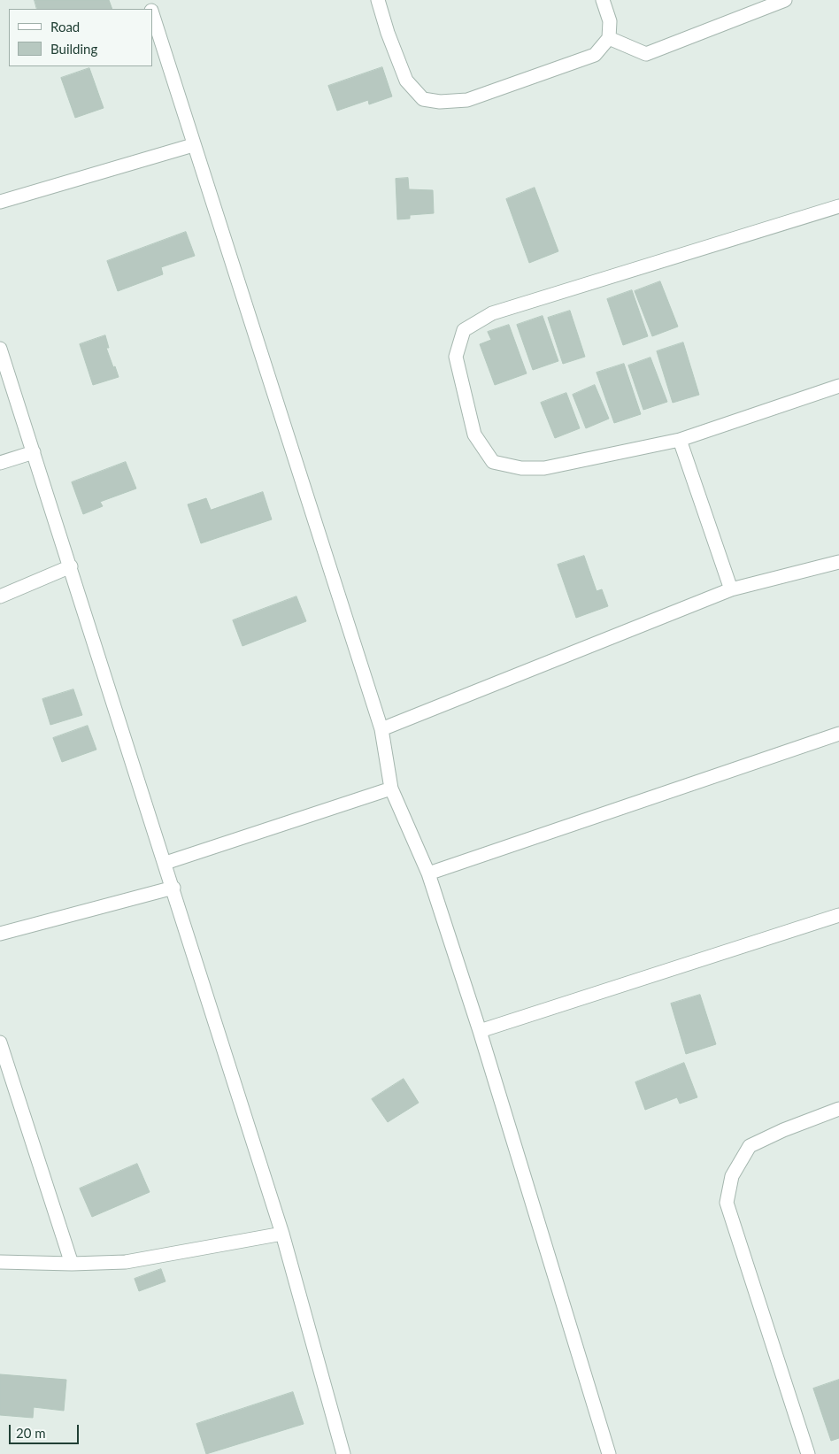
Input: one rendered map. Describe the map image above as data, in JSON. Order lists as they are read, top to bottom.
{
  "legend": ["Road", "Building"],
  "scale_bar": "20 m"
}
